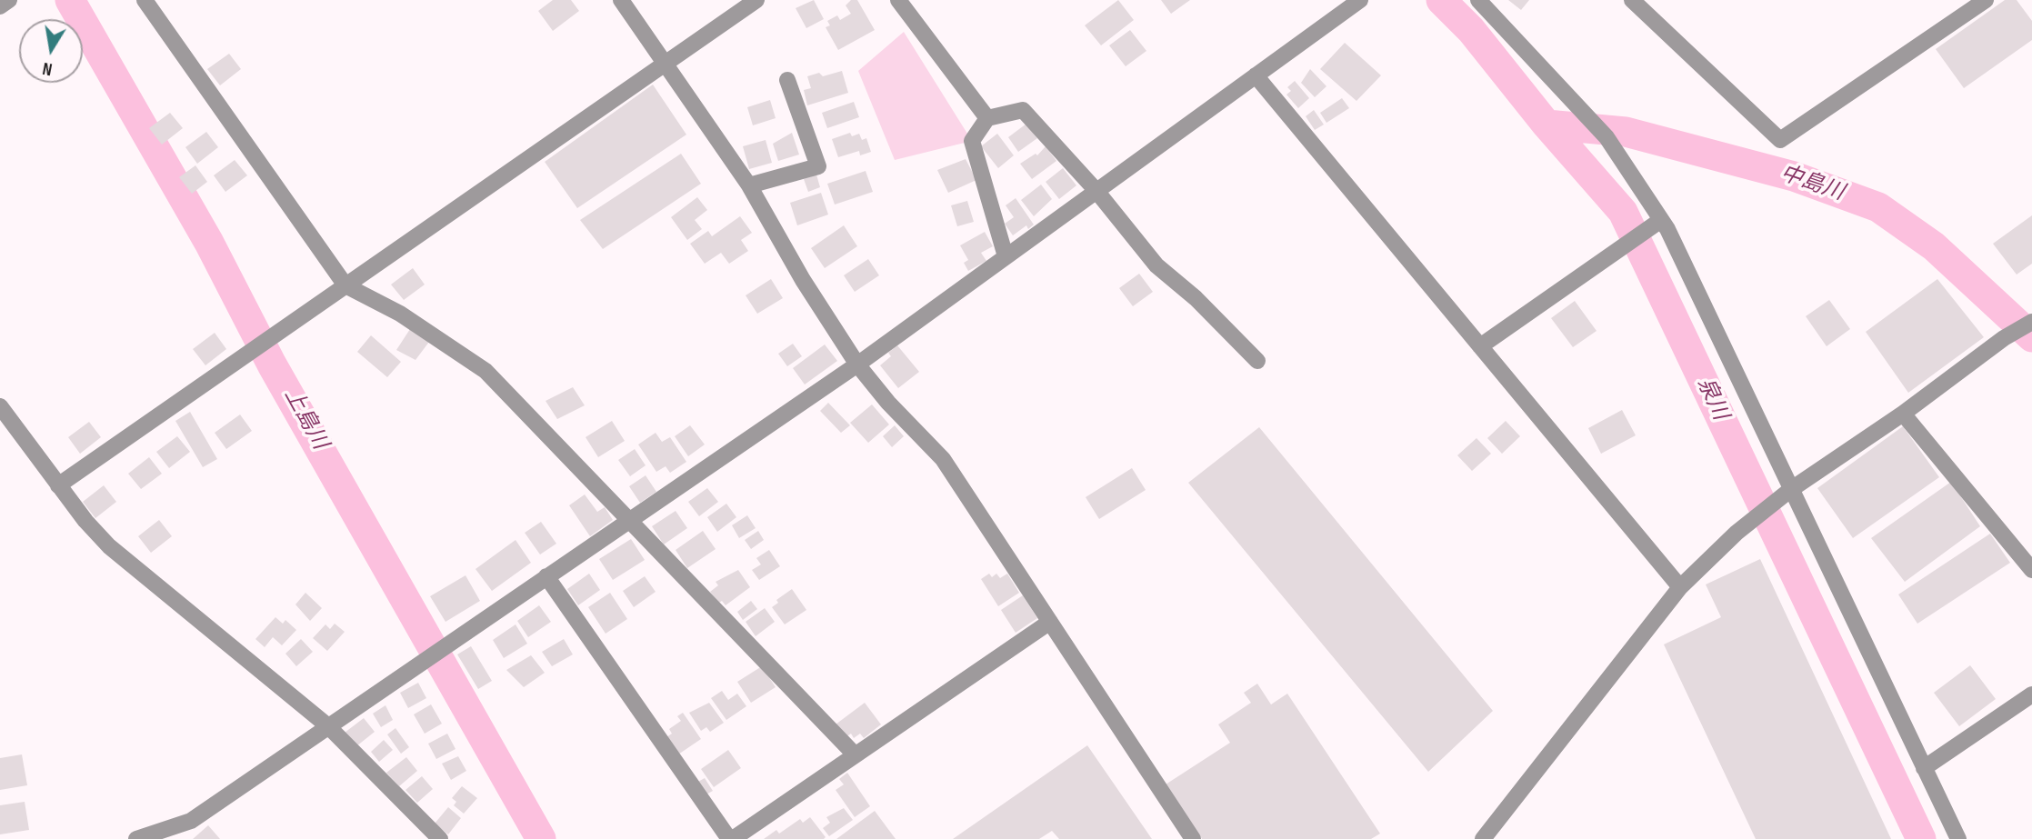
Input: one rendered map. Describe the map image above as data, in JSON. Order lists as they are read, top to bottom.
{
  "water": ["中島川", "泉川", "上島川"],
  "north": "bottom"
}
